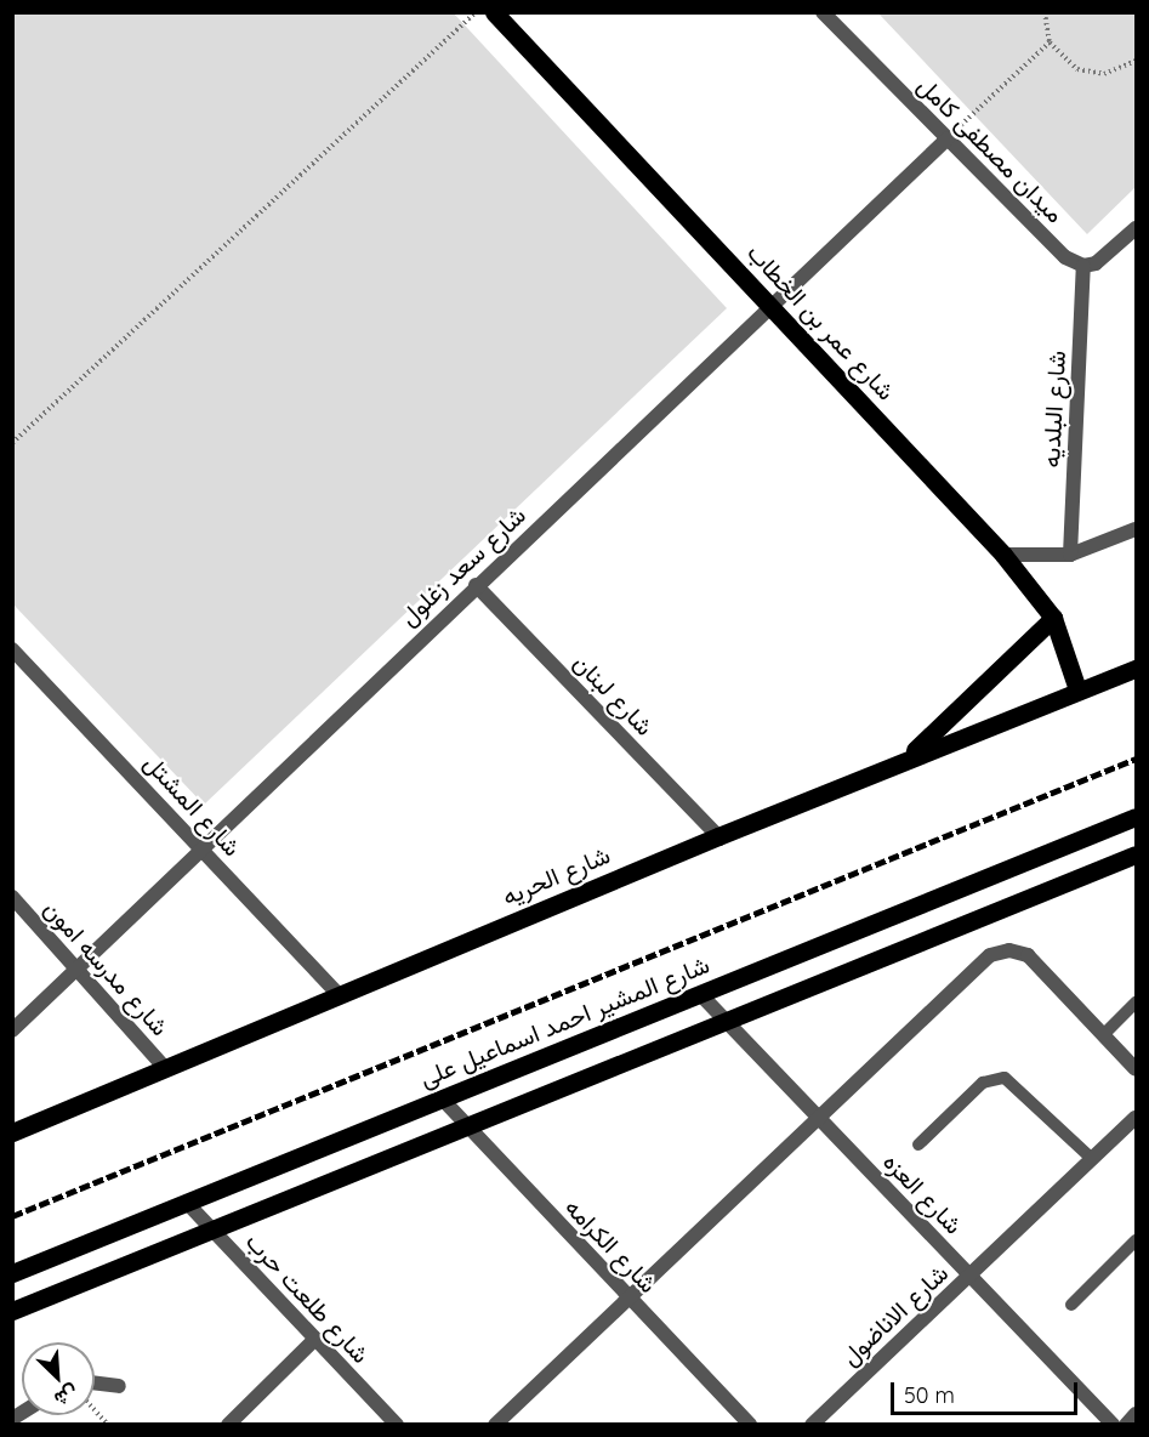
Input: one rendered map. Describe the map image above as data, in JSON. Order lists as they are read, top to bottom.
{
  "streets": {
    "main road": ["شارع عمر بن الخطاب", "شارع الحريه", "شارع المشير احمد اسماعيل على"],
    "street": [
      "ميدان مصطفى كامل",
      "شارع البلديه",
      "شارع سعد زغلول",
      "شارع لبنان",
      "شارع المشتل",
      "شارع مدرسه امون",
      "شارع العزه",
      "شارع الكرامه",
      "شارع طلعت حرب",
      "شارع الاناضول"
    ]
  },
  "crossings": [
    ["ميدان مصطفى كامل", "شارع البلديه"],
    ["ميدان مصطفى كامل", "شارع سعد زغلول"],
    ["شارع عمر بن الخطاب", "شارع سعد زغلول"],
    ["شارع عمر بن الخطاب", "شارع الحريه"],
    ["شارع سعد زغلول", "شارع لبنان"],
    ["شارع سعد زغلول", "شارع المشتل"],
    ["شارع سعد زغلول", "شارع مدرسه امون"],
    ["شارع لبنان", "شارع الحريه"],
    ["شارع المشتل", "شارع الحريه"],
    ["شارع الحريه", "شارع مدرسه امون"],
    ["شارع المشير احمد اسماعيل على", "شارع العزه"],
    ["شارع المشير احمد اسماعيل على", "شارع الكرامه"],
    ["شارع المشير احمد اسماعيل على", "شارع طلعت حرب"],
    ["شارع العزه", "شارع الاناضول"]
  ],
  "scale_bar": "50 m",
  "north": "bottom right"
}
